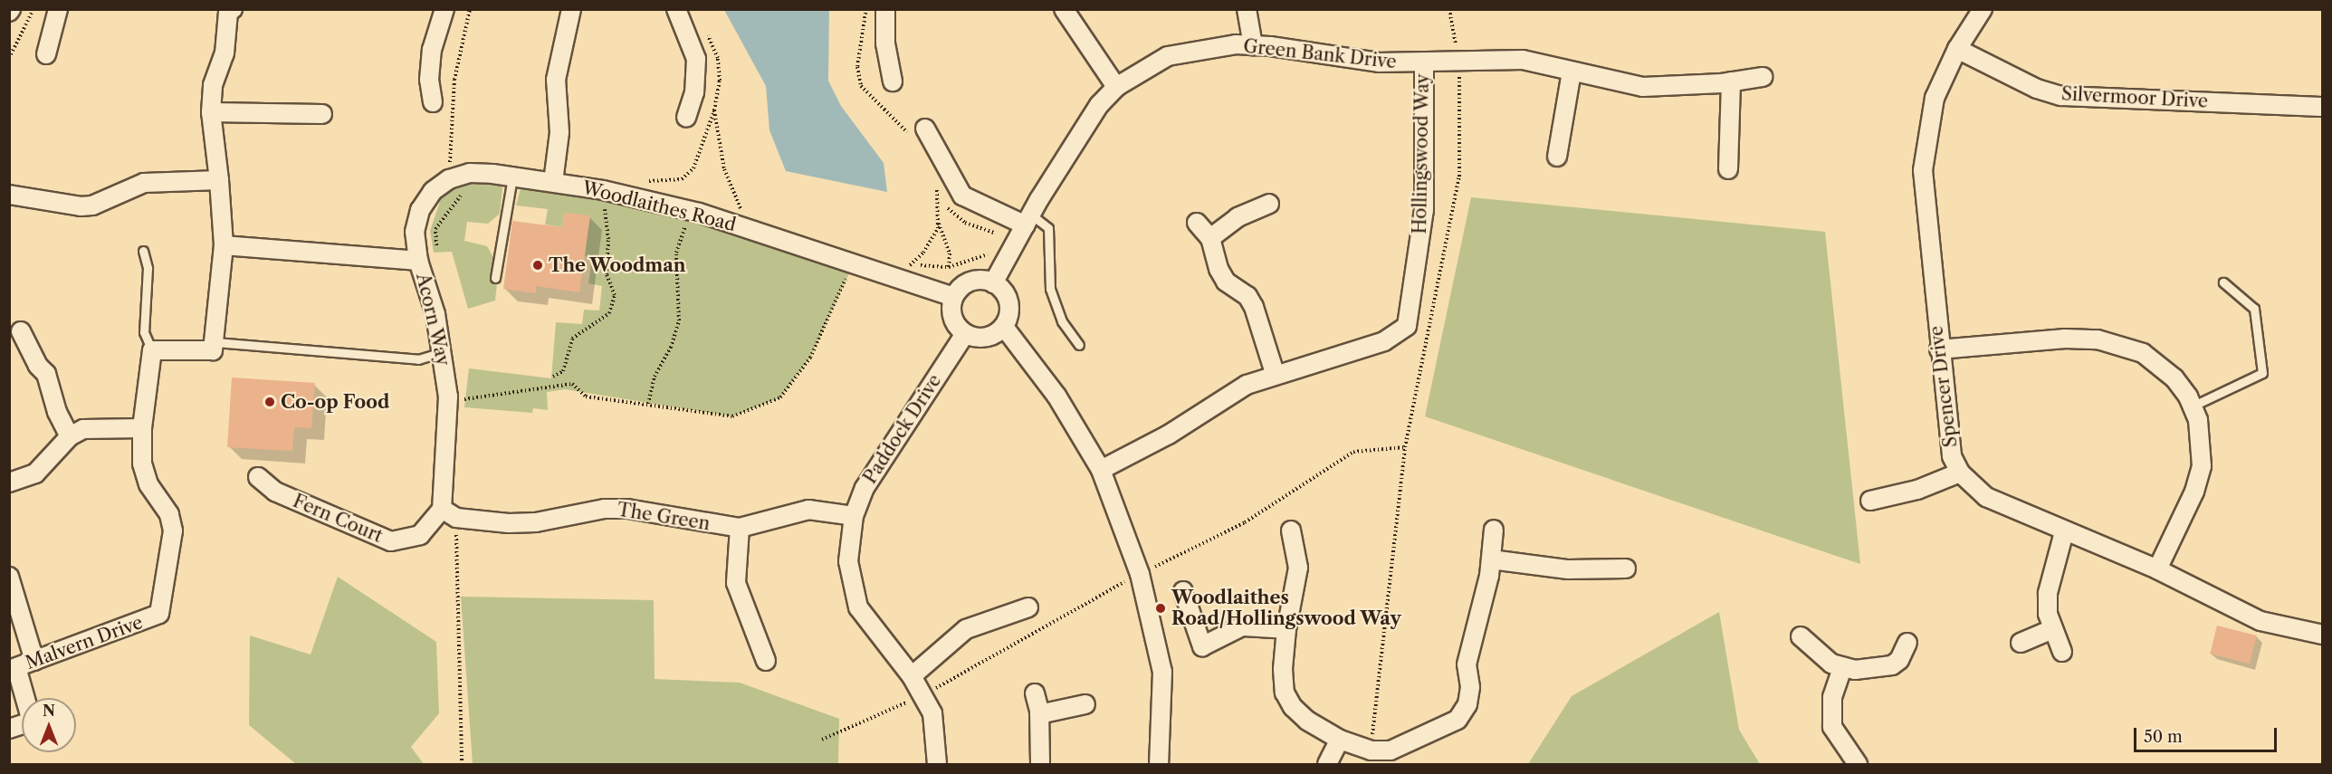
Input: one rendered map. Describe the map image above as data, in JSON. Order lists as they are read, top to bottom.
{
  "streets": {
    "street": [
      "Green Bank Drive",
      "Silvermoor Drive",
      "Hollingswood Way",
      "Woodlaithes Road",
      "Acorn Way",
      "Spencer Drive",
      "Paddock Drive",
      "The Green",
      "Fern Court",
      "Malvern Drive"
    ]
  },
  "crossings": [
    ["Green Bank Drive", "Hollingswood Way"],
    ["Green Bank Drive", "Woodlaithes Road"],
    ["Green Bank Drive", "Paddock Drive"],
    ["Silvermoor Drive", "Spencer Drive"],
    ["Woodlaithes Road", "Acorn Way"],
    ["Woodlaithes Road", "Paddock Drive"],
    ["Acorn Way", "The Green"],
    ["Acorn Way", "Fern Court"],
    ["Paddock Drive", "The Green"],
    ["The Green", "Fern Court"]
  ],
  "places": ["The Woodman", "Co-op Food", "Woodlaithes Road/Hollingswood Way"],
  "scale_bar": "50 m",
  "north": "top"
}
